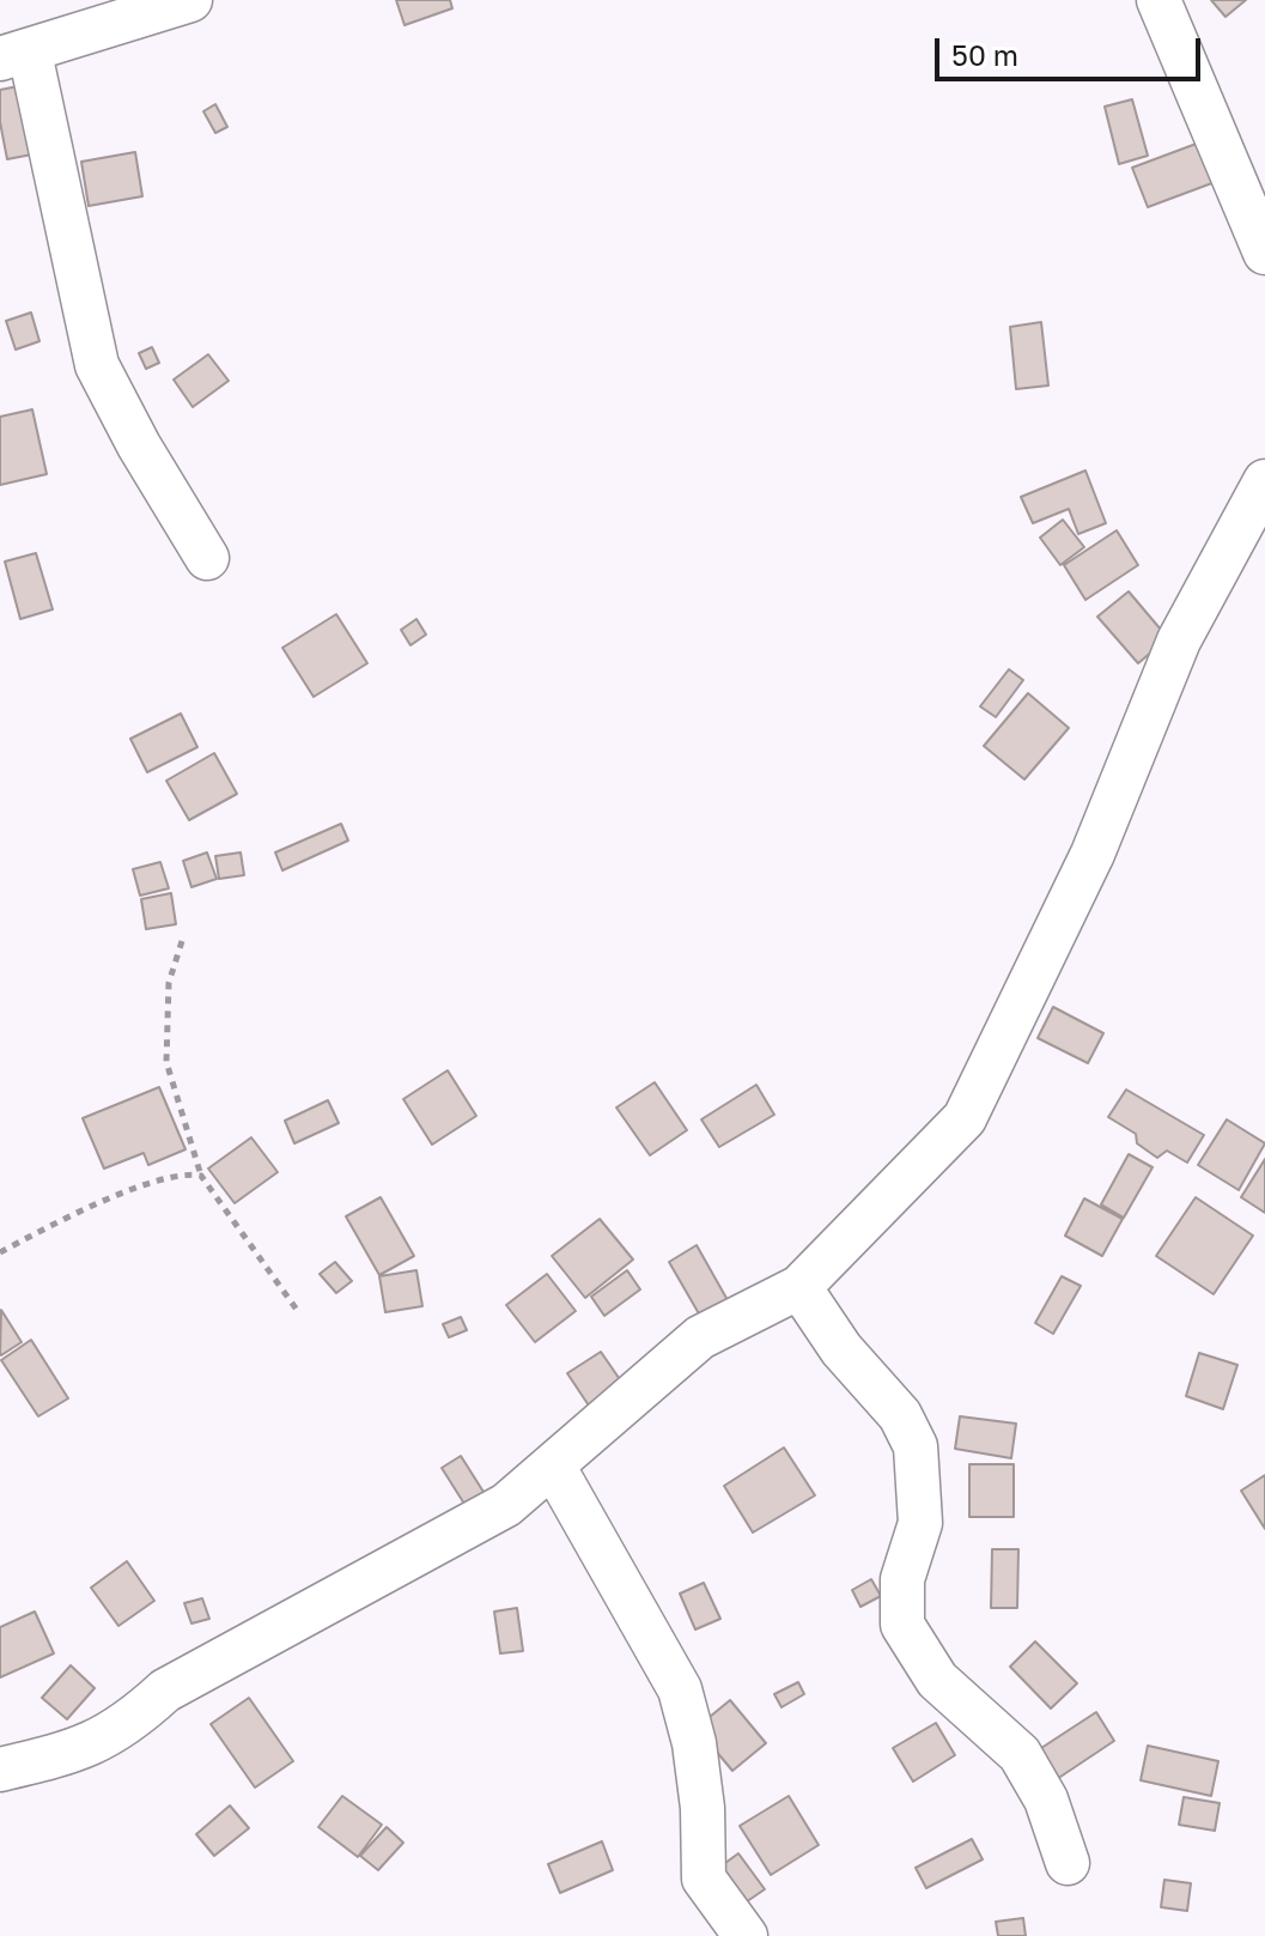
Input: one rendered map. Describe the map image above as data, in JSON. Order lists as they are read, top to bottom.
{
  "scale_bar": "50 m"
}
